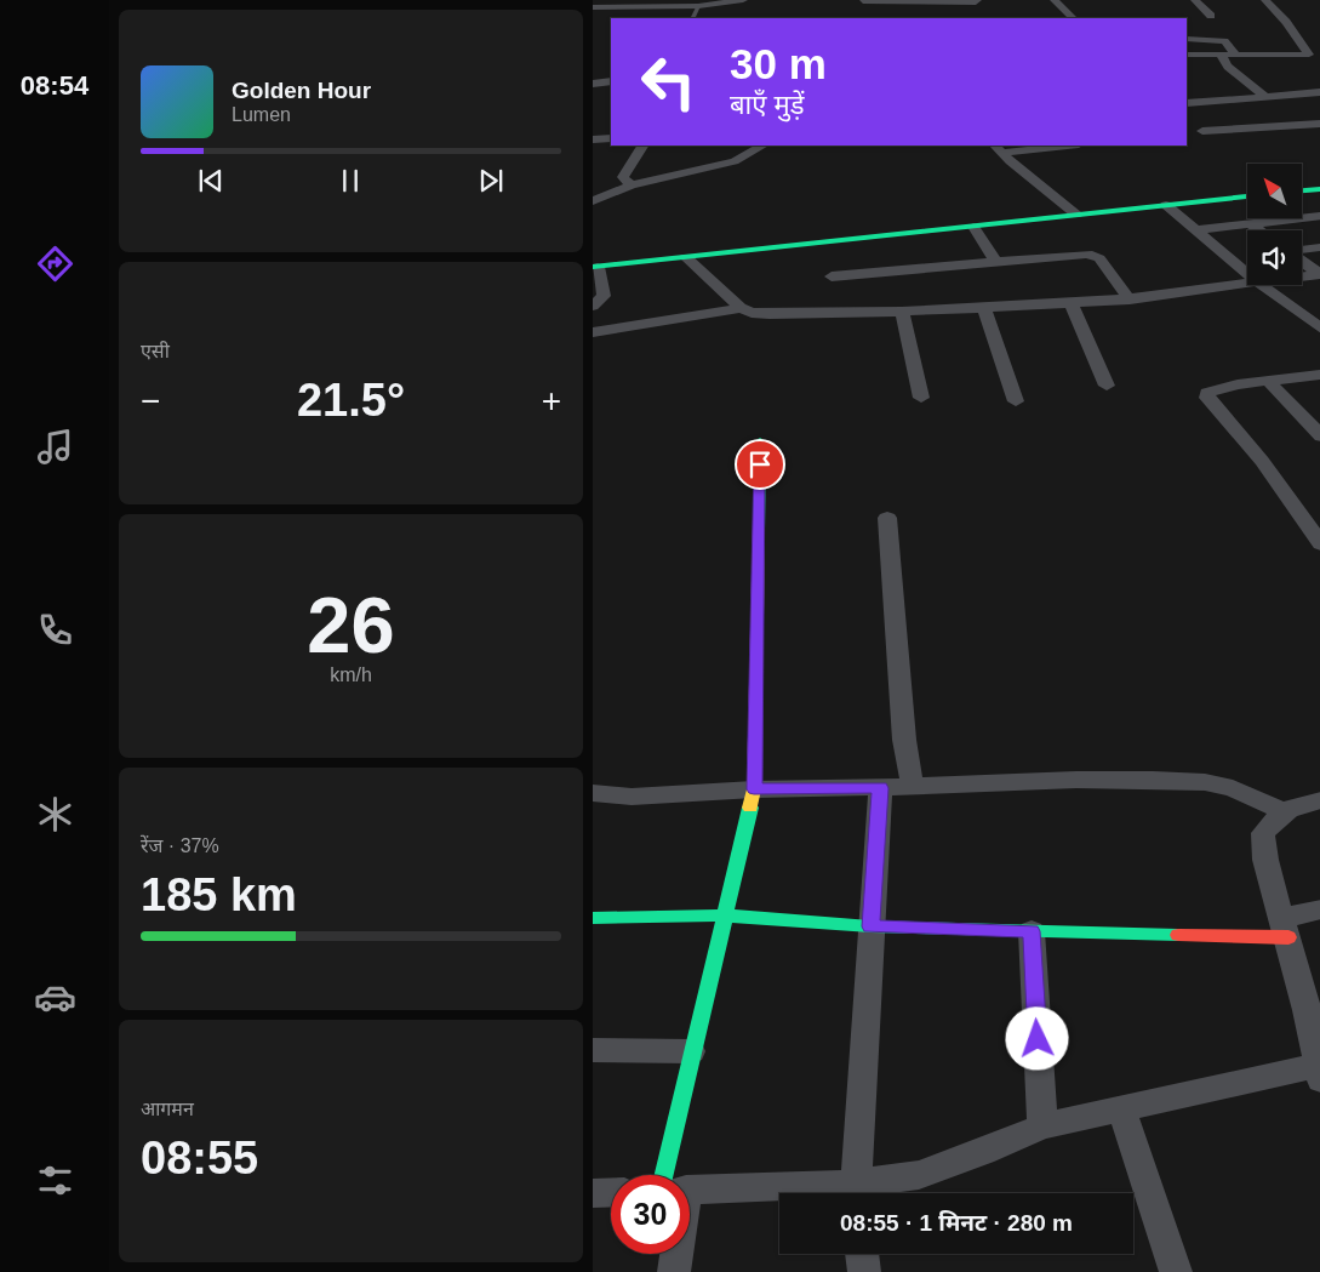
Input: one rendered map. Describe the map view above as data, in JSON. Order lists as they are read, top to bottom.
{
  "north": "top left",
  "page": {
    "tabs": "08:54",
    "turn": ["30 m", "बाएँ मुड़ें"],
    "song": ["Golden Hour", "Lumen"],
    "tile": [
      "एसी",
      ["26", "km/h"],
      ["रेंज · 37%", "185 km"],
      ["आगमन", "08:55"]
    ],
    "heat": ["−", "21.5°", "+"],
    "limit": "30",
    "trip": "08:55 · 1 मिनट · 280 m"
  }
}
